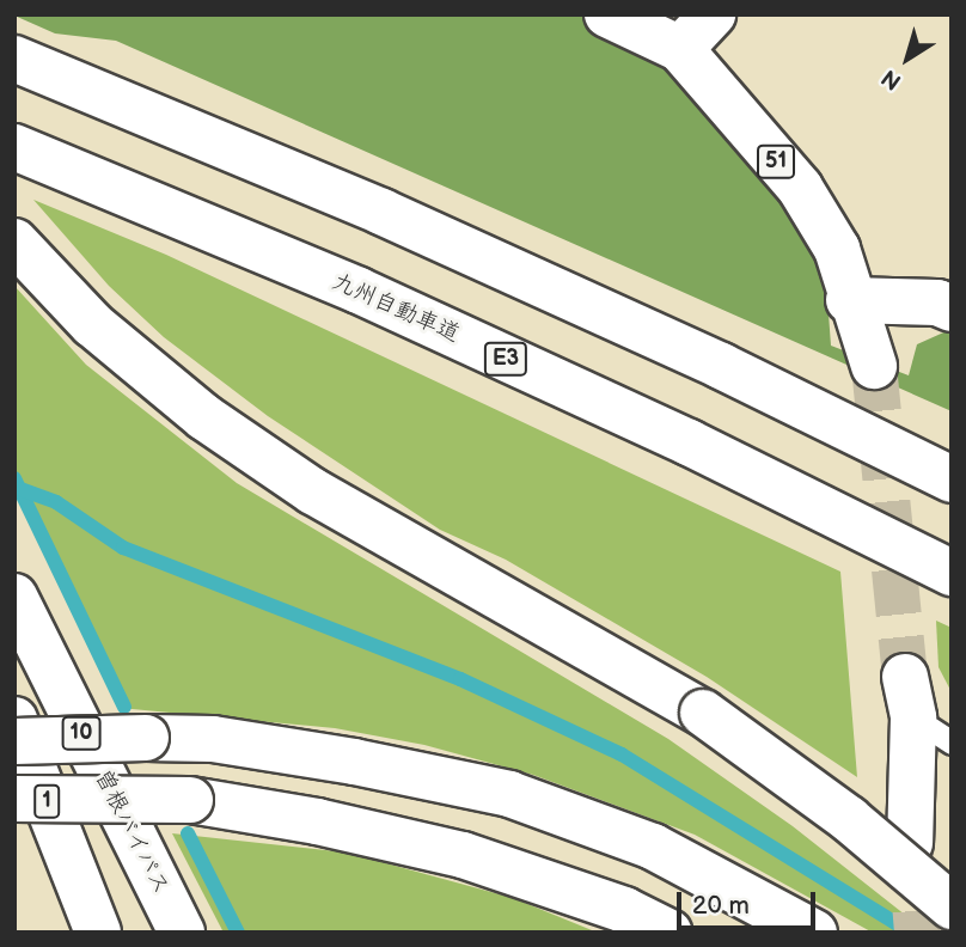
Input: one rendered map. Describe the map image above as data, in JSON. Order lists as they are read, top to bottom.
{
  "streets": {
    "main road": [
      "51",
      "九州自動車道",
      "E3",
      "10",
      "1",
      "曽根バイパス"
    ]
  },
  "scale_bar": "20 m",
  "north": "bottom left"
}
